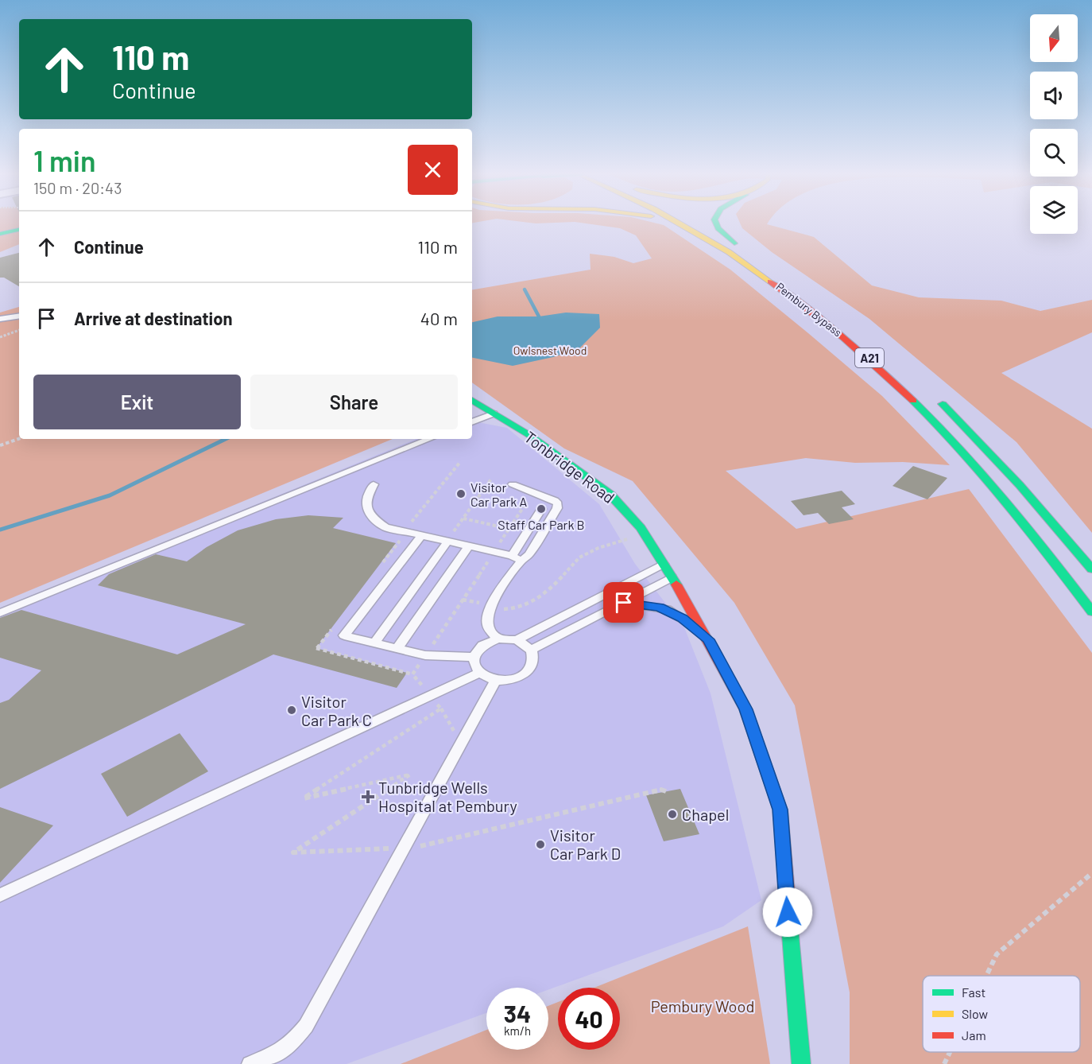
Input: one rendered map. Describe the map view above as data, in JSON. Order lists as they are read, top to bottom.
{
  "streets": {
    "main road": ["Pembury Bypass", "A21", "Tonbridge Road"]
  },
  "crossings": [
    ["Pembury Bypass", "A21"]
  ],
  "parks": ["Owlsnest Wood", "Pembury Wood"],
  "places": {
    "other": [
      "Visitor Car Park A",
      "Staff Car Park B",
      "Visitor Car Park C",
      "Chapel",
      "Visitor Car Park D"
    ],
    "health": ["Tunbridge Wells Hospital at Pembury"]
  },
  "legend": ["Fast", "Slow", "Jam"],
  "north": "bottom",
  "page": {
    "turn": ["110 m", "Continue"],
    "heading": ["1 min", "150 m · 20:43"],
    "list": [
      {
        "name": "Continue",
        "value": "110 m"
      },
      {
        "name": "Arrive at destination",
        "value": "40 m"
      }
    ],
    "buttons": ["Exit", "Share"],
    "speed": "34 km/h",
    "limit": "40"
  }
}
